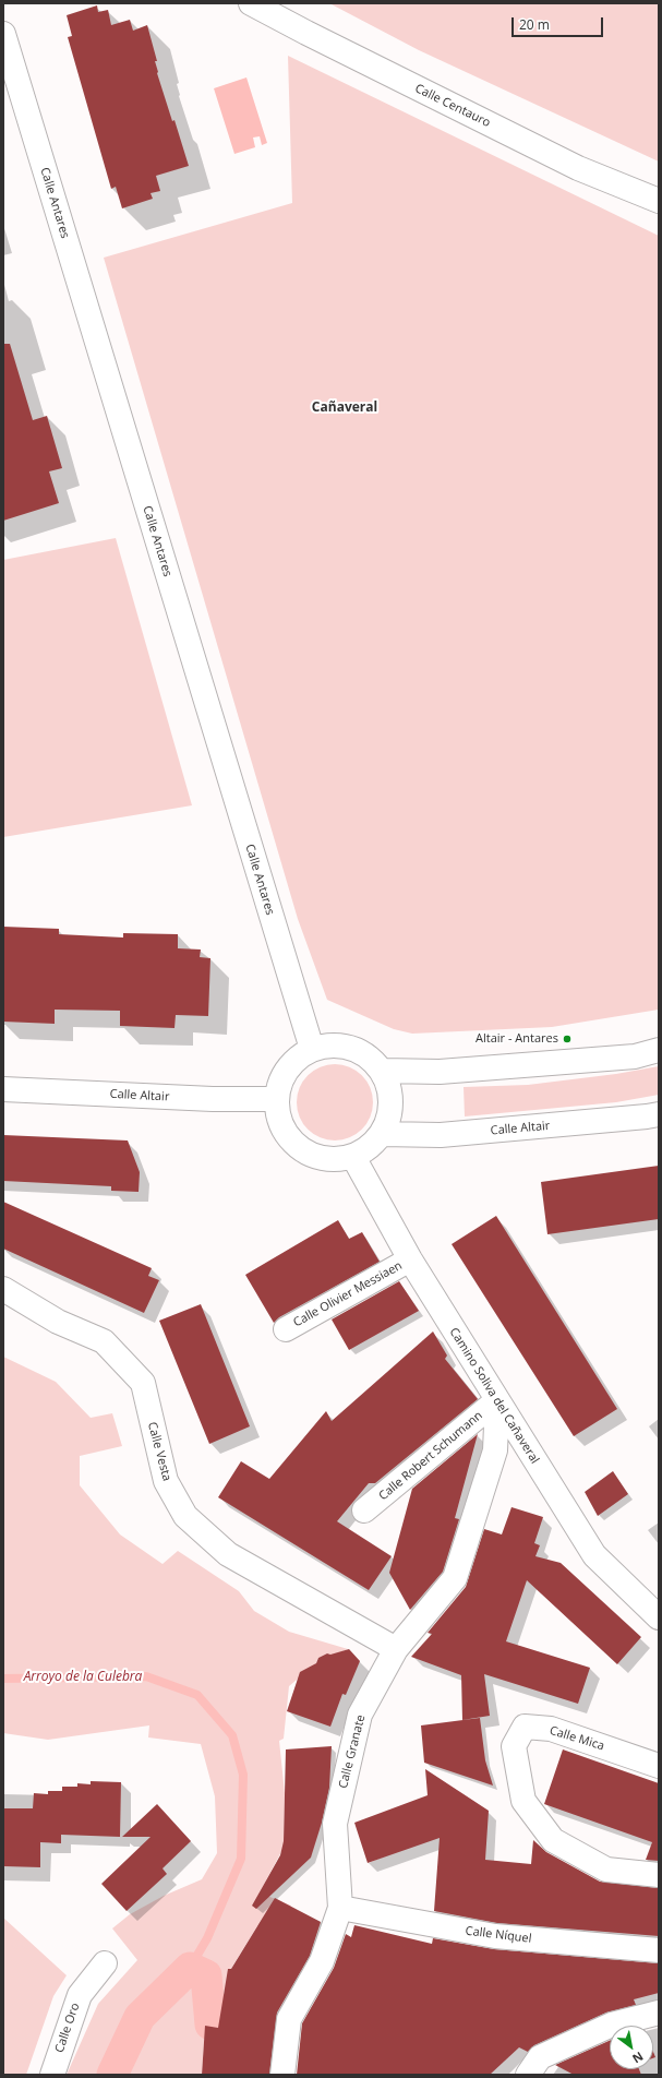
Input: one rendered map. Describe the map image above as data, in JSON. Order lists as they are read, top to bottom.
{
  "streets": {
    "street": [
      "Calle Centauro",
      "Calle Antares",
      "Calle Altair",
      "Calle Olivier Messiaen",
      "Camino Soliva del Cañaveral",
      "Calle Vesta",
      "Calle Robert Schumann",
      "Calle Mica",
      "Calle Granate",
      "Calle Níquel",
      "Calle Oro"
    ]
  },
  "crossings": [
    ["Calle Antares", "Calle Altair"],
    ["Calle Antares", "Camino Soliva del Cañaveral"],
    ["Calle Altair", "Camino Soliva del Cañaveral"],
    ["Calle Olivier Messiaen", "Camino Soliva del Cañaveral"],
    ["Camino Soliva del Cañaveral", "Calle Robert Schumann"],
    ["Camino Soliva del Cañaveral", "Calle Granate"],
    ["Calle Vesta", "Calle Granate"],
    ["Calle Robert Schumann", "Calle Granate"],
    ["Calle Granate", "Calle Níquel"]
  ],
  "districts": ["Cañaveral"],
  "water": ["Arroyo de la Culebra"],
  "places": ["Altair - Antares"],
  "scale_bar": "20 m",
  "north": "bottom right"
}
